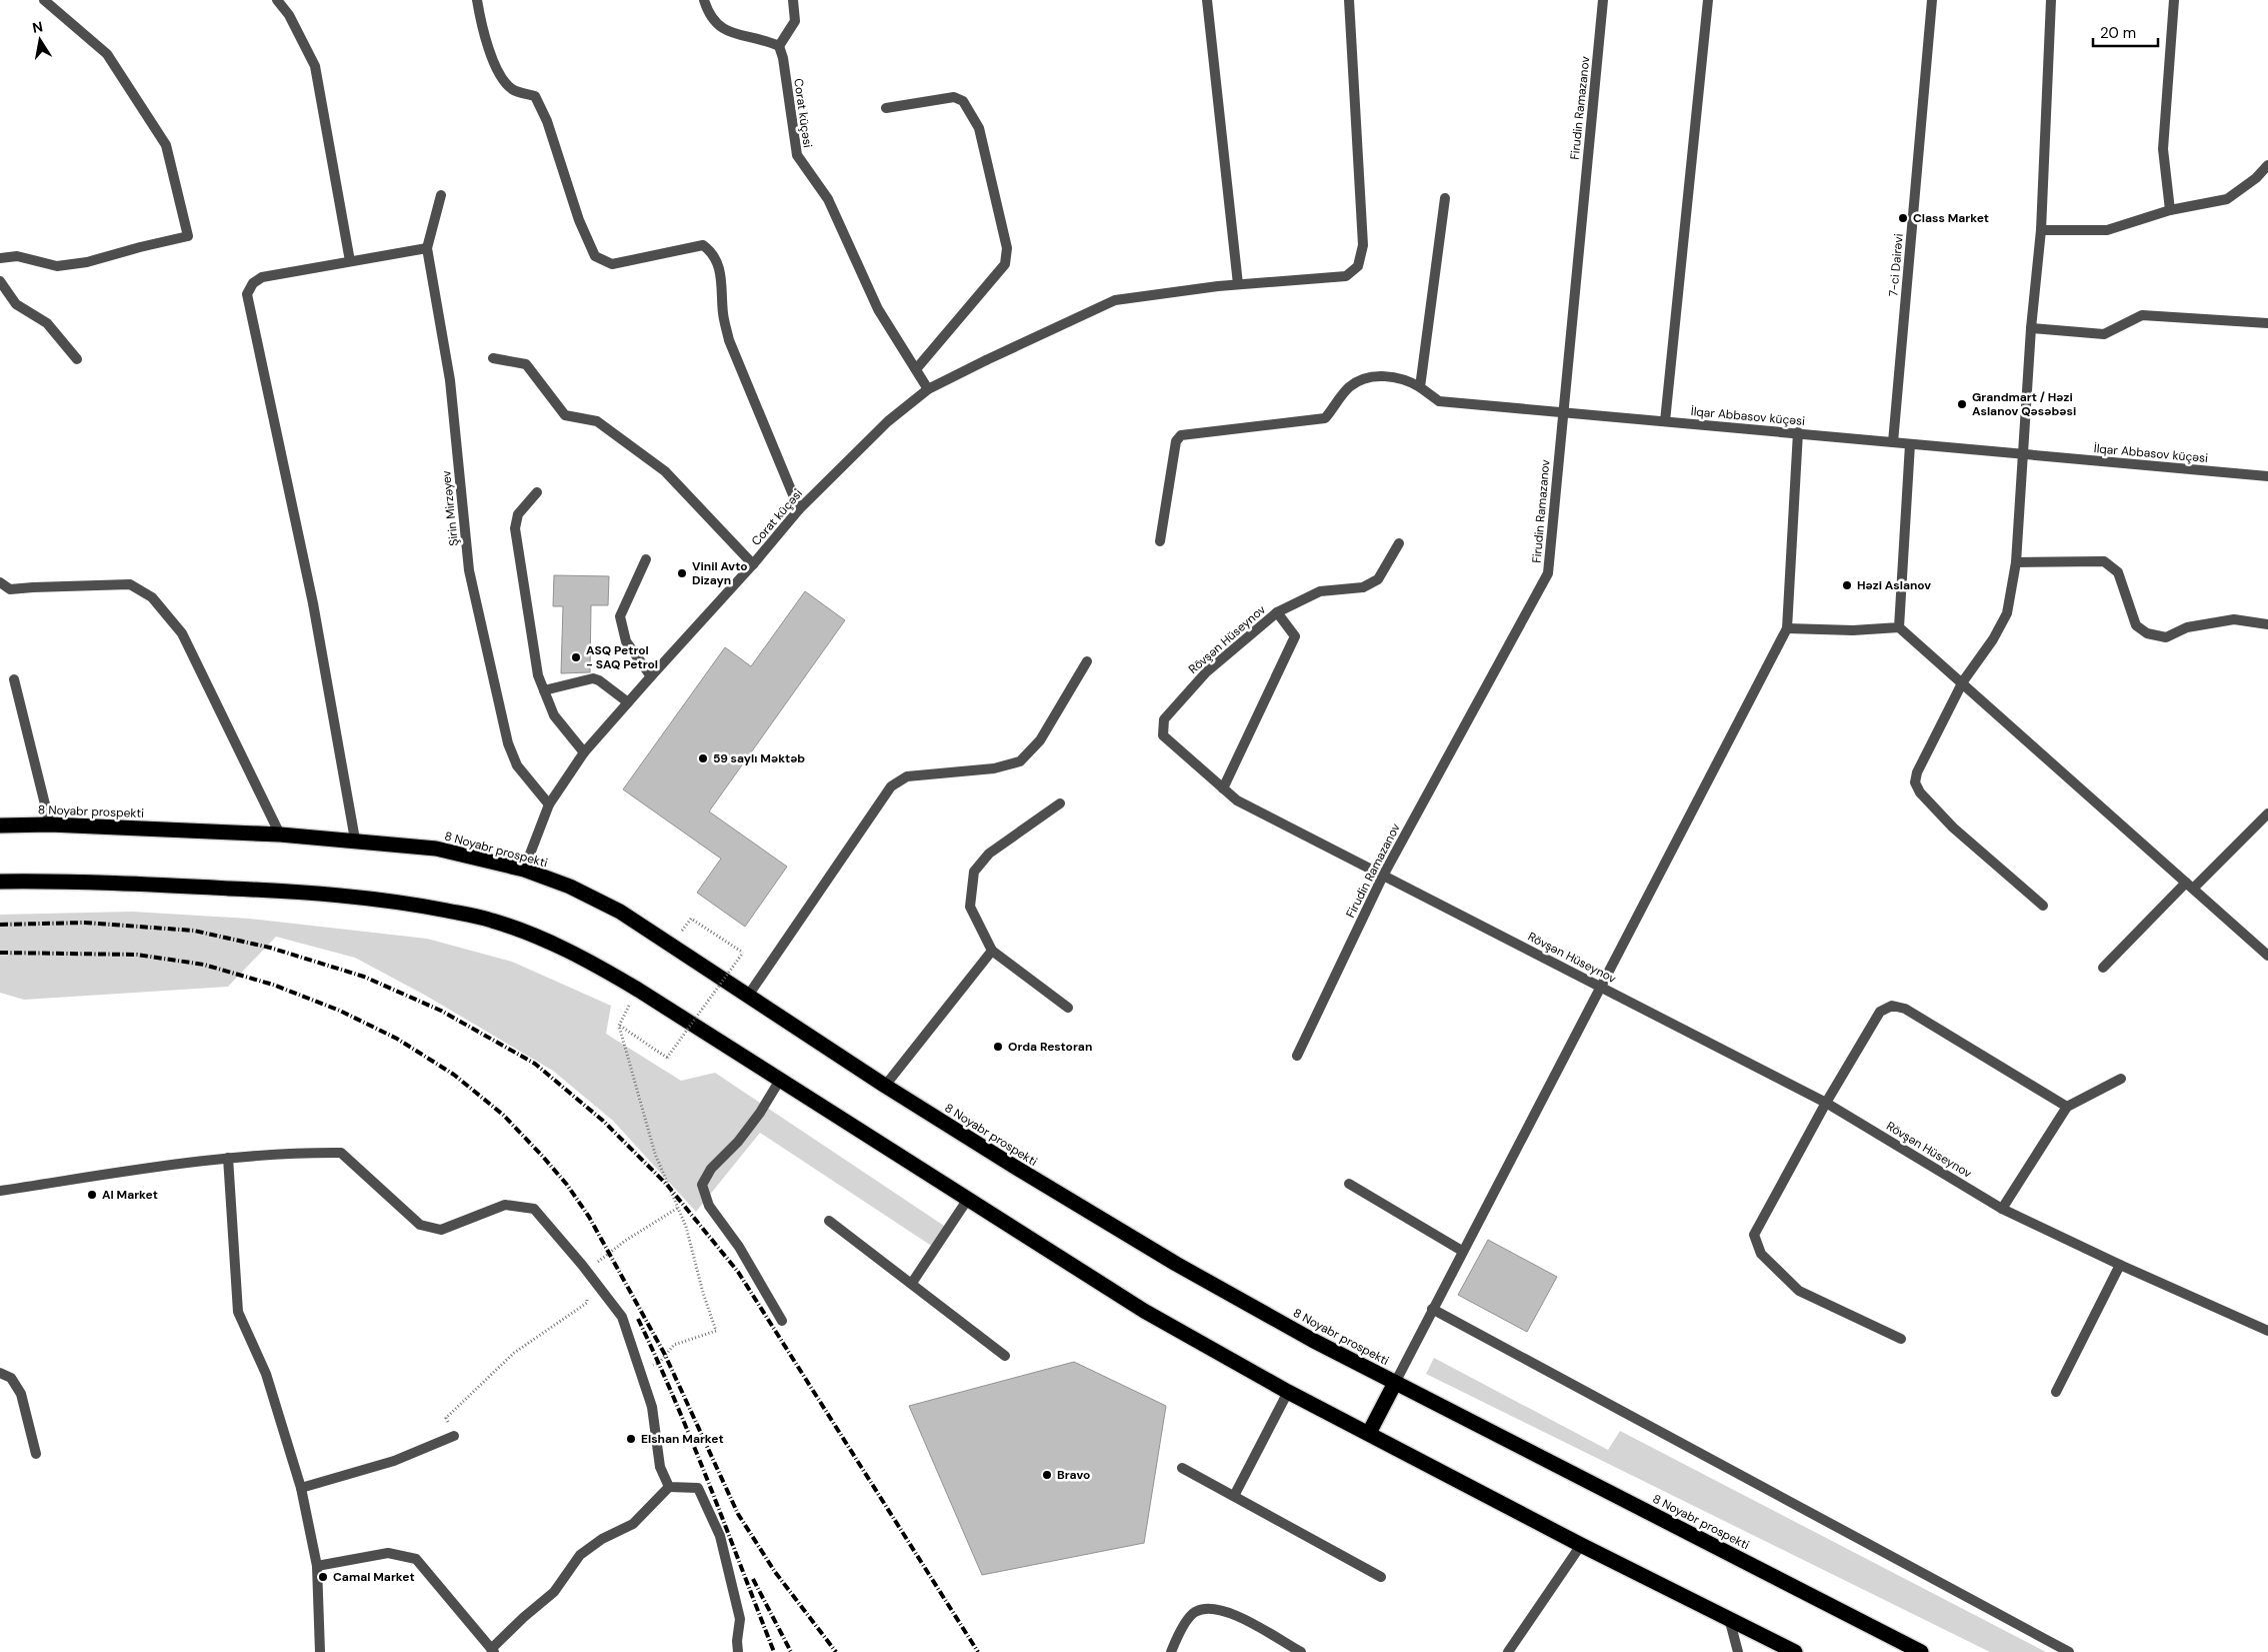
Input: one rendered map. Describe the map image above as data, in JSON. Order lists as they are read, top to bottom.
{
  "streets": {
    "highway": ["8 Noyabr prospekti"],
    "street": [
      "Firudin Ramazanov",
      "Corat küçəsi",
      "7-ci Dairəvi",
      "İlqar Abbasov küçəsi",
      "Şirin Mirzəyev",
      "Rövşən Hüseynov"
    ]
  },
  "crossings": [
    ["Firudin Ramazanov", "İlqar Abbasov küçəsi"],
    ["Firudin Ramazanov", "Rövşən Hüseynov"],
    ["Corat küçəsi", "Şirin Mirzəyev"],
    ["Corat küçəsi", "8 Noyabr prospekti"],
    ["7-ci Dairəvi", "İlqar Abbasov küçəsi"]
  ],
  "places": [
    "Class Market",
    "Grandmart / Həzi Aslanov Qəsəbəsi",
    "Vinil Avto Dizayn",
    "Həzi Aslanov",
    "ASQ Petrol - SAQ Petrol",
    "59 saylı Məktəb",
    "Orda Restoran",
    "Al Market",
    "Elshan Market",
    "Bravo",
    "Camal Market"
  ],
  "scale_bar": "20 m",
  "north": "top"
}
